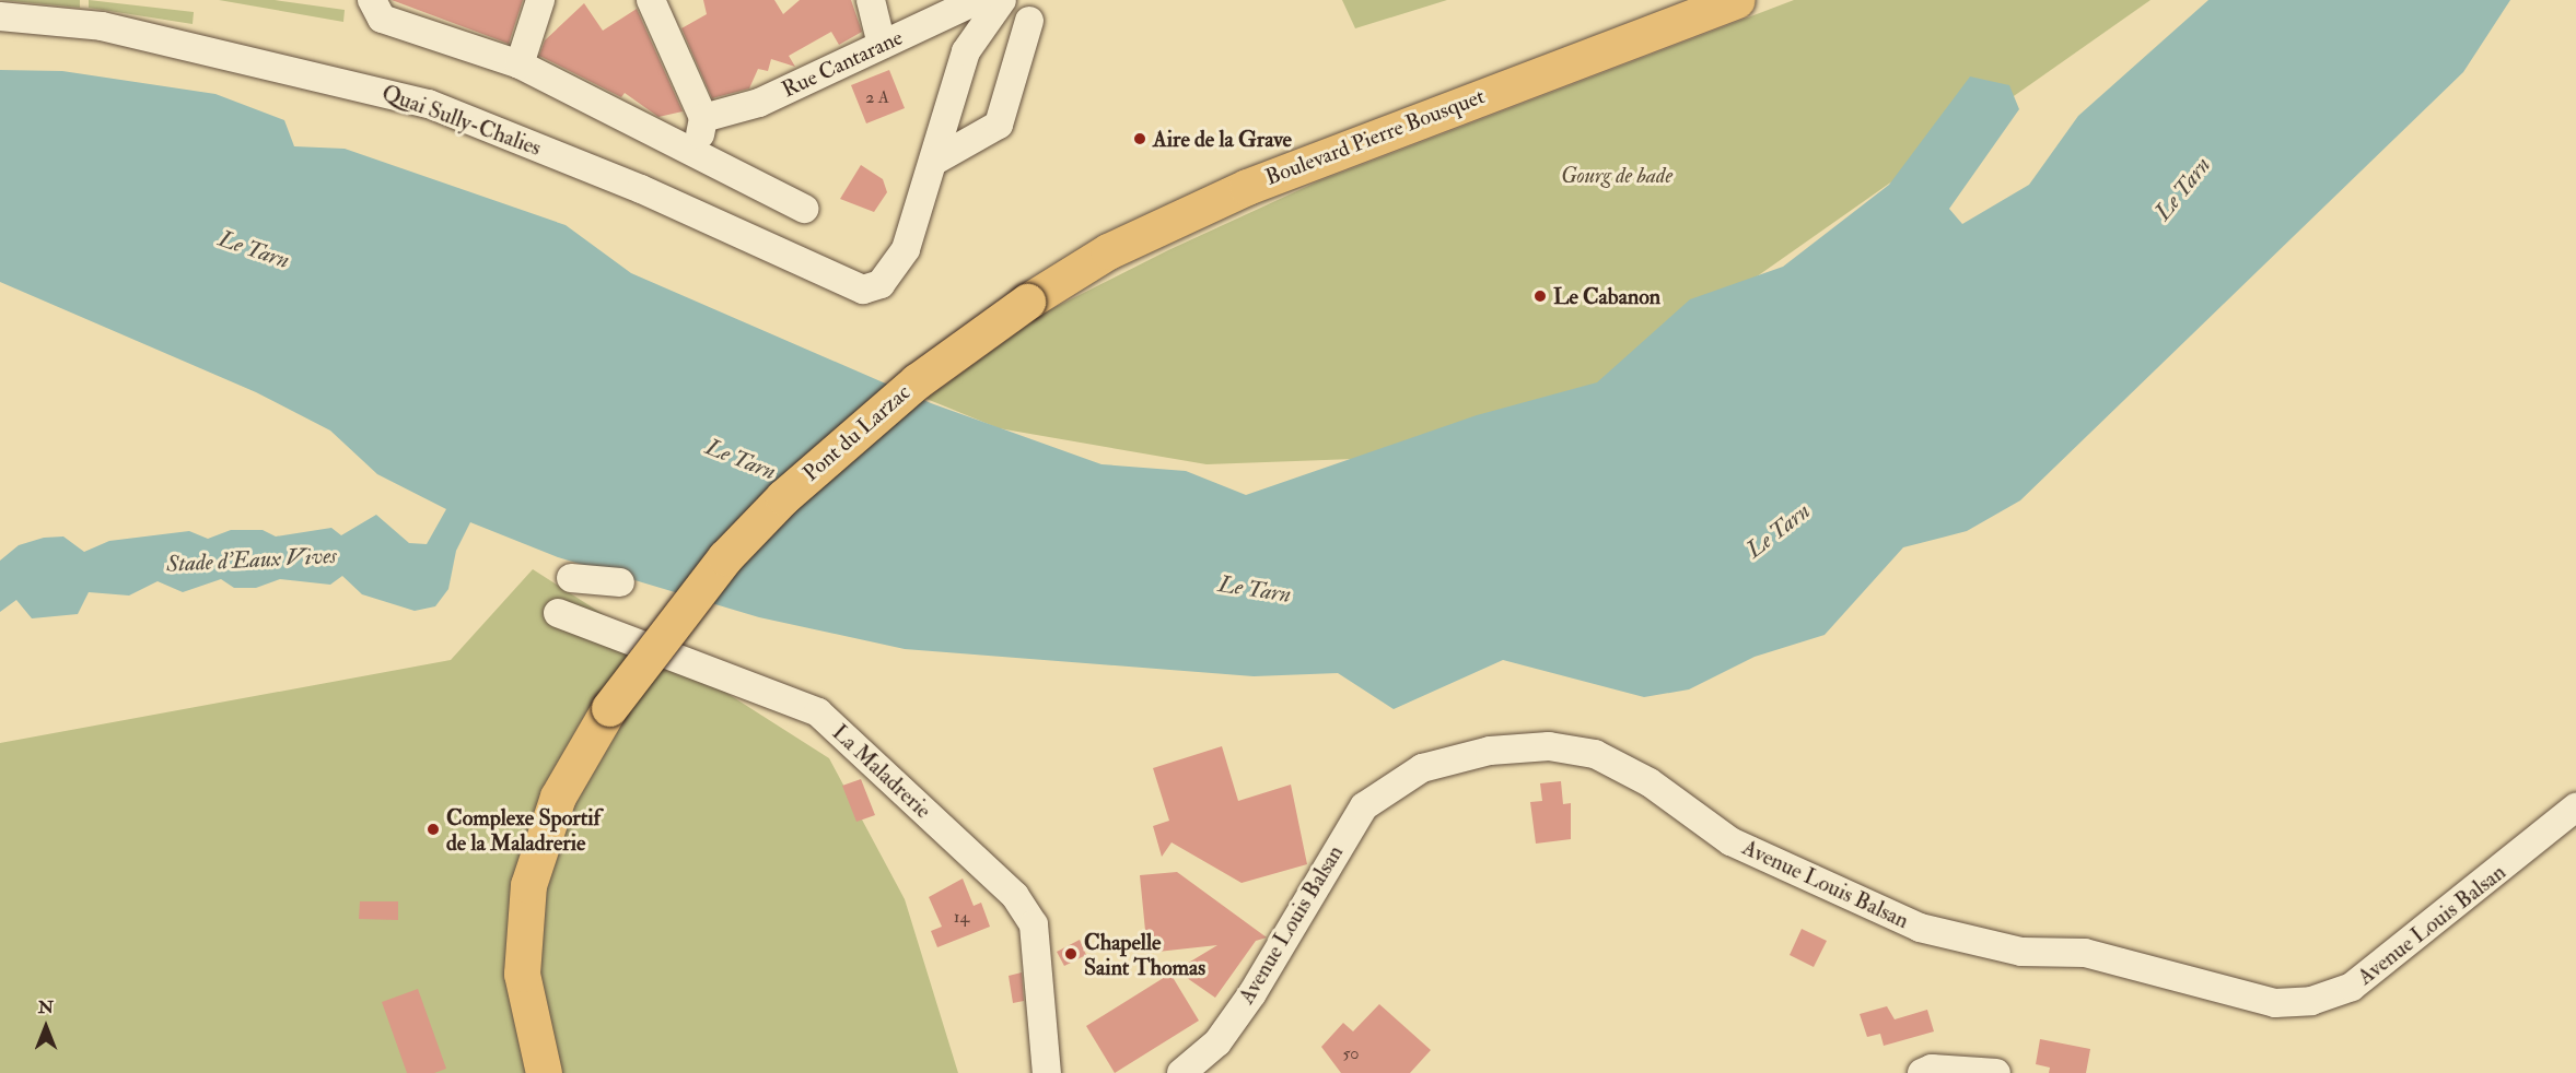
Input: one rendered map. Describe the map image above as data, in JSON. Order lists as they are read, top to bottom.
{
  "streets": {
    "main road": ["Boulevard Pierre Bousquet", "Pont du Larzac"],
    "street": [
      "Rue Cantarane",
      "Quai Sully-Chalies",
      "La Maladrerie",
      "Avenue Louis Balsan"
    ]
  },
  "crossings": [
    ["Boulevard Pierre Bousquet", "Pont du Larzac"]
  ],
  "water": ["Le Tarn", "Stade d'Eaux Vives"],
  "parks": ["Gourg de bade"],
  "places": [
    "Aire de la Grave",
    "Le Cabanon",
    "Complexe Sportif de la Maladrerie",
    "Chapelle Saint Thomas"
  ],
  "house_numbers": ["2 A", "14", "50"],
  "north": "top"
}
